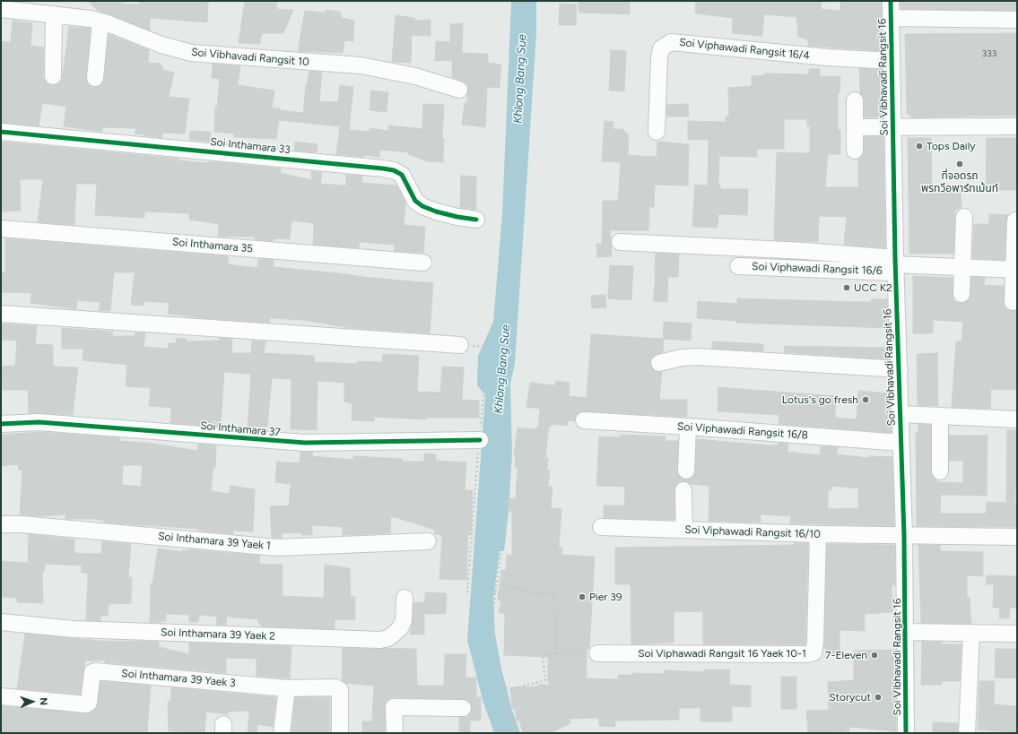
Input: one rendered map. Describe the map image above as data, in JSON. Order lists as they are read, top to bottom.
{
  "streets": {
    "street": [
      "Soi Viphawadi Rangsit 16/4",
      "Soi Vibhavadi Rangsit 10",
      "Soi Vibhavadi Rangsit 16",
      "Soi Inthamara 33",
      "Soi Inthamara 35",
      "Soi Viphawadi Rangsit 16/6",
      "Soi Inthamara 37",
      "Soi Viphawadi Rangsit 16/8",
      "Soi Viphawadi Rangsit 16/10",
      "Soi Inthamara 39 Yaek 1",
      "Soi Inthamara 39 Yaek 2",
      "Soi Viphawadi Rangsit 16 Yaek 10-1",
      "Soi Inthamara 39 Yaek 3"
    ]
  },
  "crossings": [
    ["Soi Viphawadi Rangsit 16/4", "Soi Vibhavadi Rangsit 16"],
    ["Soi Vibhavadi Rangsit 16", "Soi Viphawadi Rangsit 16/6"],
    ["Soi Vibhavadi Rangsit 16", "Soi Viphawadi Rangsit 16/8"],
    ["Soi Vibhavadi Rangsit 16", "Soi Viphawadi Rangsit 16/10"],
    ["Soi Viphawadi Rangsit 16/10", "Soi Viphawadi Rangsit 16 Yaek 10-1"]
  ],
  "water": ["Khlong Bang Sue"],
  "places": [
    "Tops Daily",
    "ที่จอดรถ พรทวีอพาร์ทเม้นท์",
    "UCC K2",
    "Lotus's go fresh",
    "Pier 39",
    "7-Eleven",
    "Storycut"
  ],
  "house_numbers": ["333"],
  "north": "right"
}
